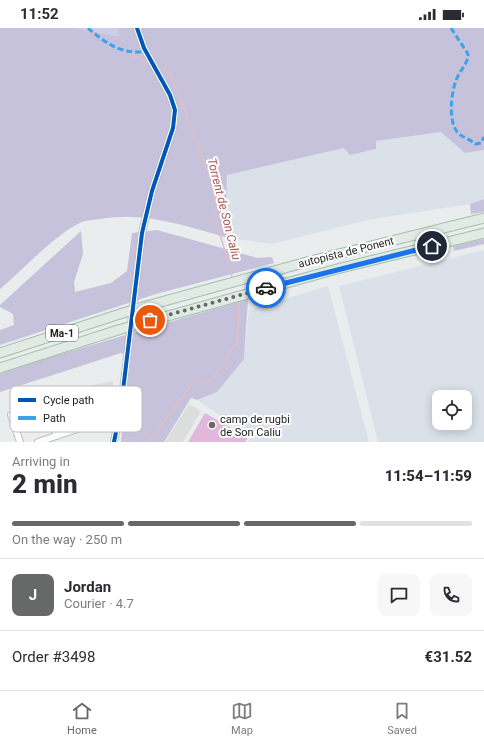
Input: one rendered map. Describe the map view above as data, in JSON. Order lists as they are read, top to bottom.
{
  "streets": {
    "highway": ["autopista de Ponent", "Ma-1"]
  },
  "crossings": [
    ["autopista de Ponent", "Ma-1"]
  ],
  "water": ["Torrent de Son Caliu"],
  "places": ["camp de rugbi de Son Caliu"],
  "legend": ["Cycle path", "Path"],
  "page": {
    "status": "11:52",
    "heading": ["2 min", "Arriving in", "11:54–11:59"],
    "panel": [
      "Jordan",
      "Courier · 4.7",
      "Order #3498",
      "€31.52"
    ],
    "bar": "On the way · 250 m",
    "round": "J",
    "tabs": ["Home", "Map", "Saved"]
  }
}
